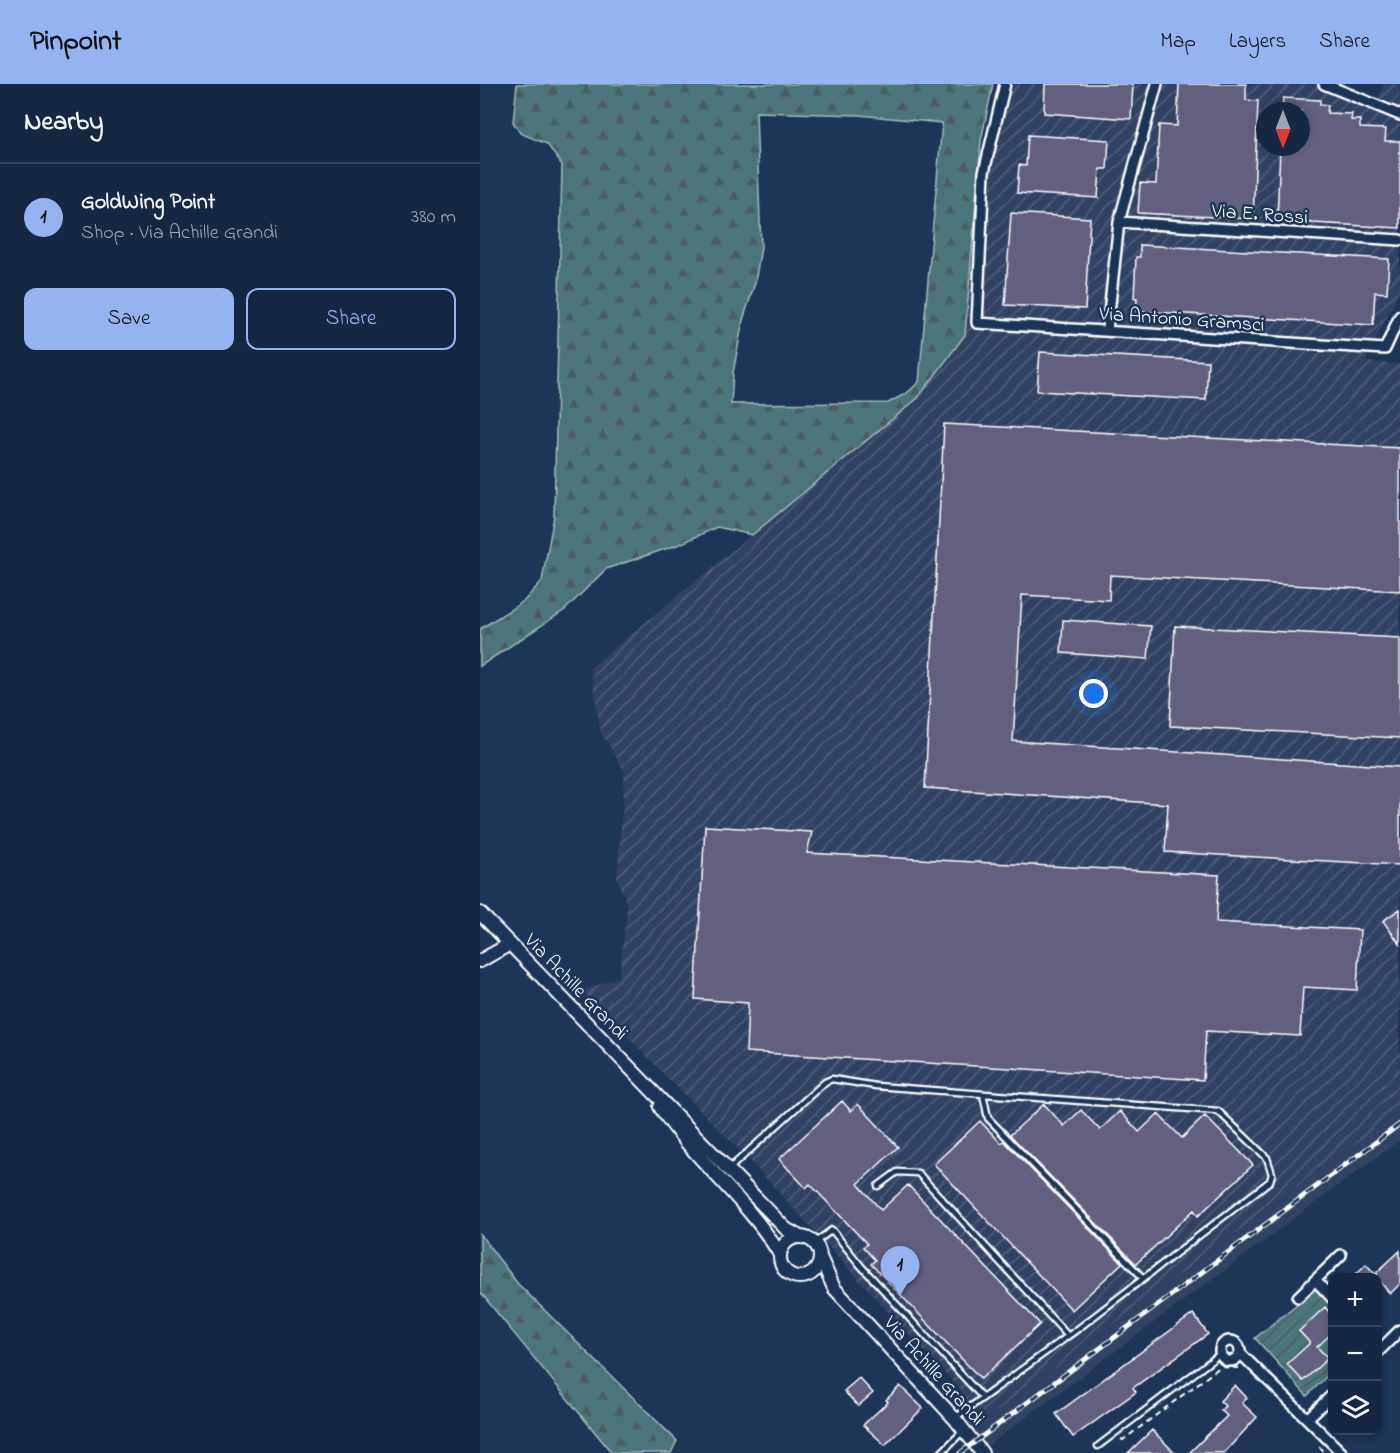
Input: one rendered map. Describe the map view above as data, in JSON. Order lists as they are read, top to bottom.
{
  "streets": {
    "street": ["Via E. Rossi", "Via Antonio Gramsci", "Via Achille Grandi"]
  },
  "north": "bottom",
  "page": {
    "header": "Pinpoint",
    "nav": ["Map", "Layers", "Share"],
    "heading": "Nearby",
    "list": [
      {
        "mark": "1",
        "name": "GoldWing Point",
        "note": "Shop · Via Achille Grandi",
        "value": "380 m"
      }
    ],
    "buttons": ["Save", "Share"],
    "pins": "1",
    "map_buttons": ["+", "−"]
  }
}
